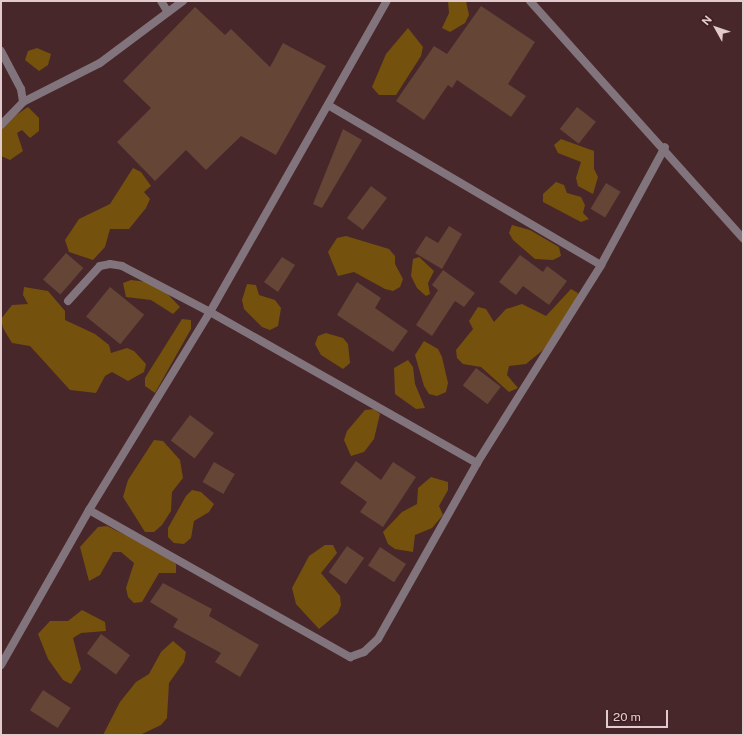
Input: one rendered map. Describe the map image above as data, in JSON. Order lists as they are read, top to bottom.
{
  "scale_bar": "20 m",
  "north": "top left"
}
